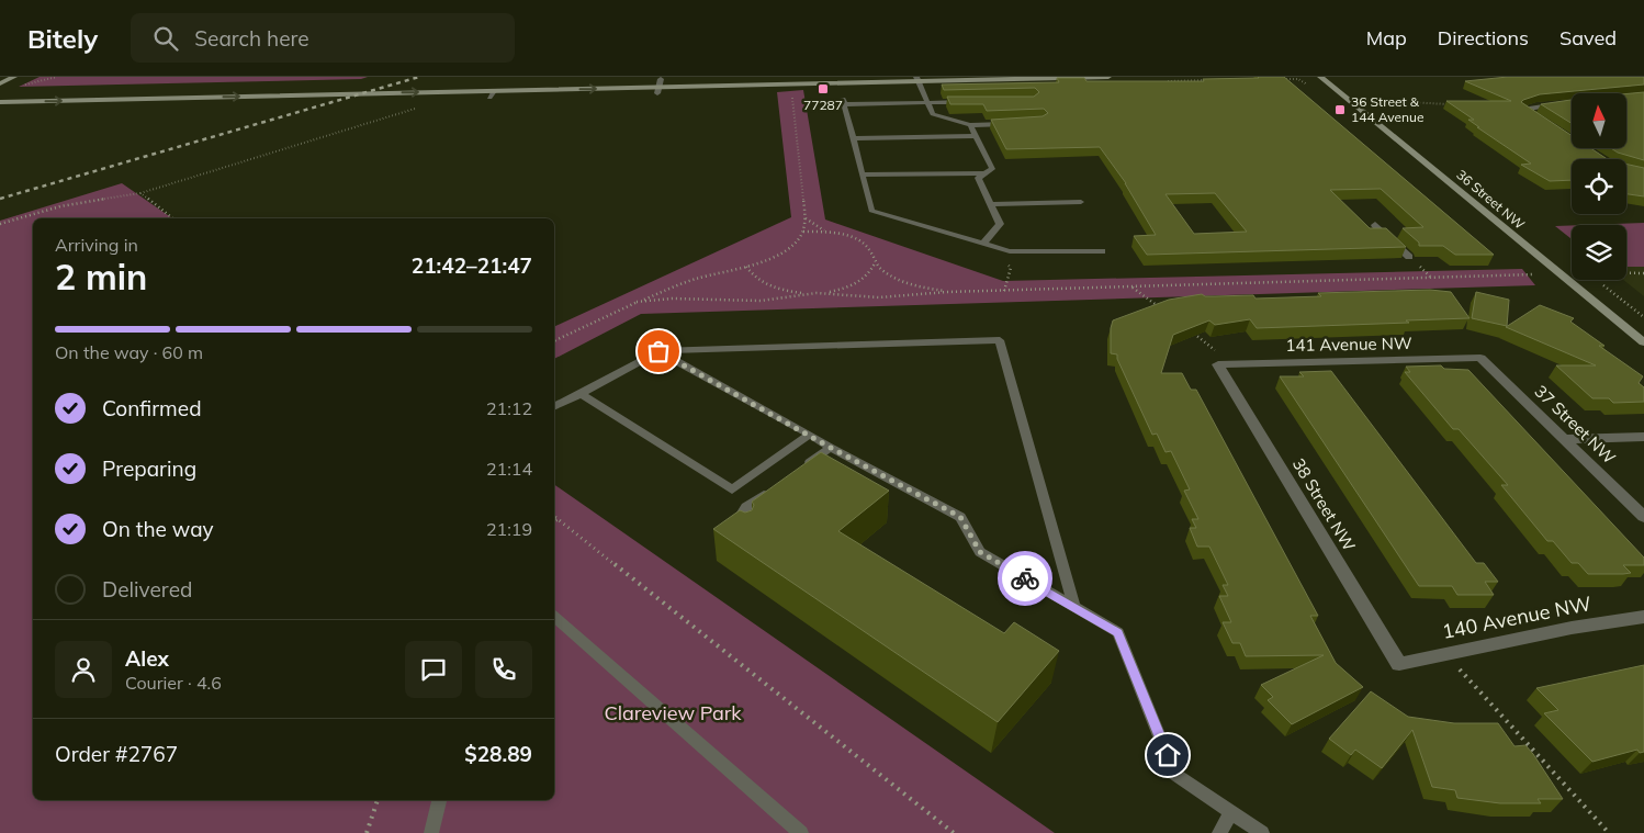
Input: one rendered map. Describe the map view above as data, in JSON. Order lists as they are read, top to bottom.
{
  "streets": {
    "main road": ["36 Street NW"],
    "street": [
      "141 Avenue NW",
      "37 Street NW",
      "38 Street NW",
      "140 Avenue NW"
    ]
  },
  "crossings": [
    ["141 Avenue NW", "37 Street NW"],
    ["141 Avenue NW", "38 Street NW"],
    ["38 Street NW", "140 Avenue NW"]
  ],
  "parks": ["Clareview Park"],
  "places": {
    "transit": ["77287", "36 Street & 144 Avenue"]
  },
  "north": "top",
  "page": {
    "header": "Bitely",
    "search": "Search here",
    "nav": ["Map", "Directions", "Saved"],
    "heading": ["2 min", "Arriving in", "21:42–21:47"],
    "panel": [
      "Alex",
      "Courier · 4.6",
      "Order #2767",
      "$28.89"
    ],
    "bar": "On the way · 60 m",
    "list": [
      ["Confirmed", "21:12"],
      ["Preparing", "21:14"],
      ["On the way", "21:19"],
      "Delivered"
    ]
  }
}
